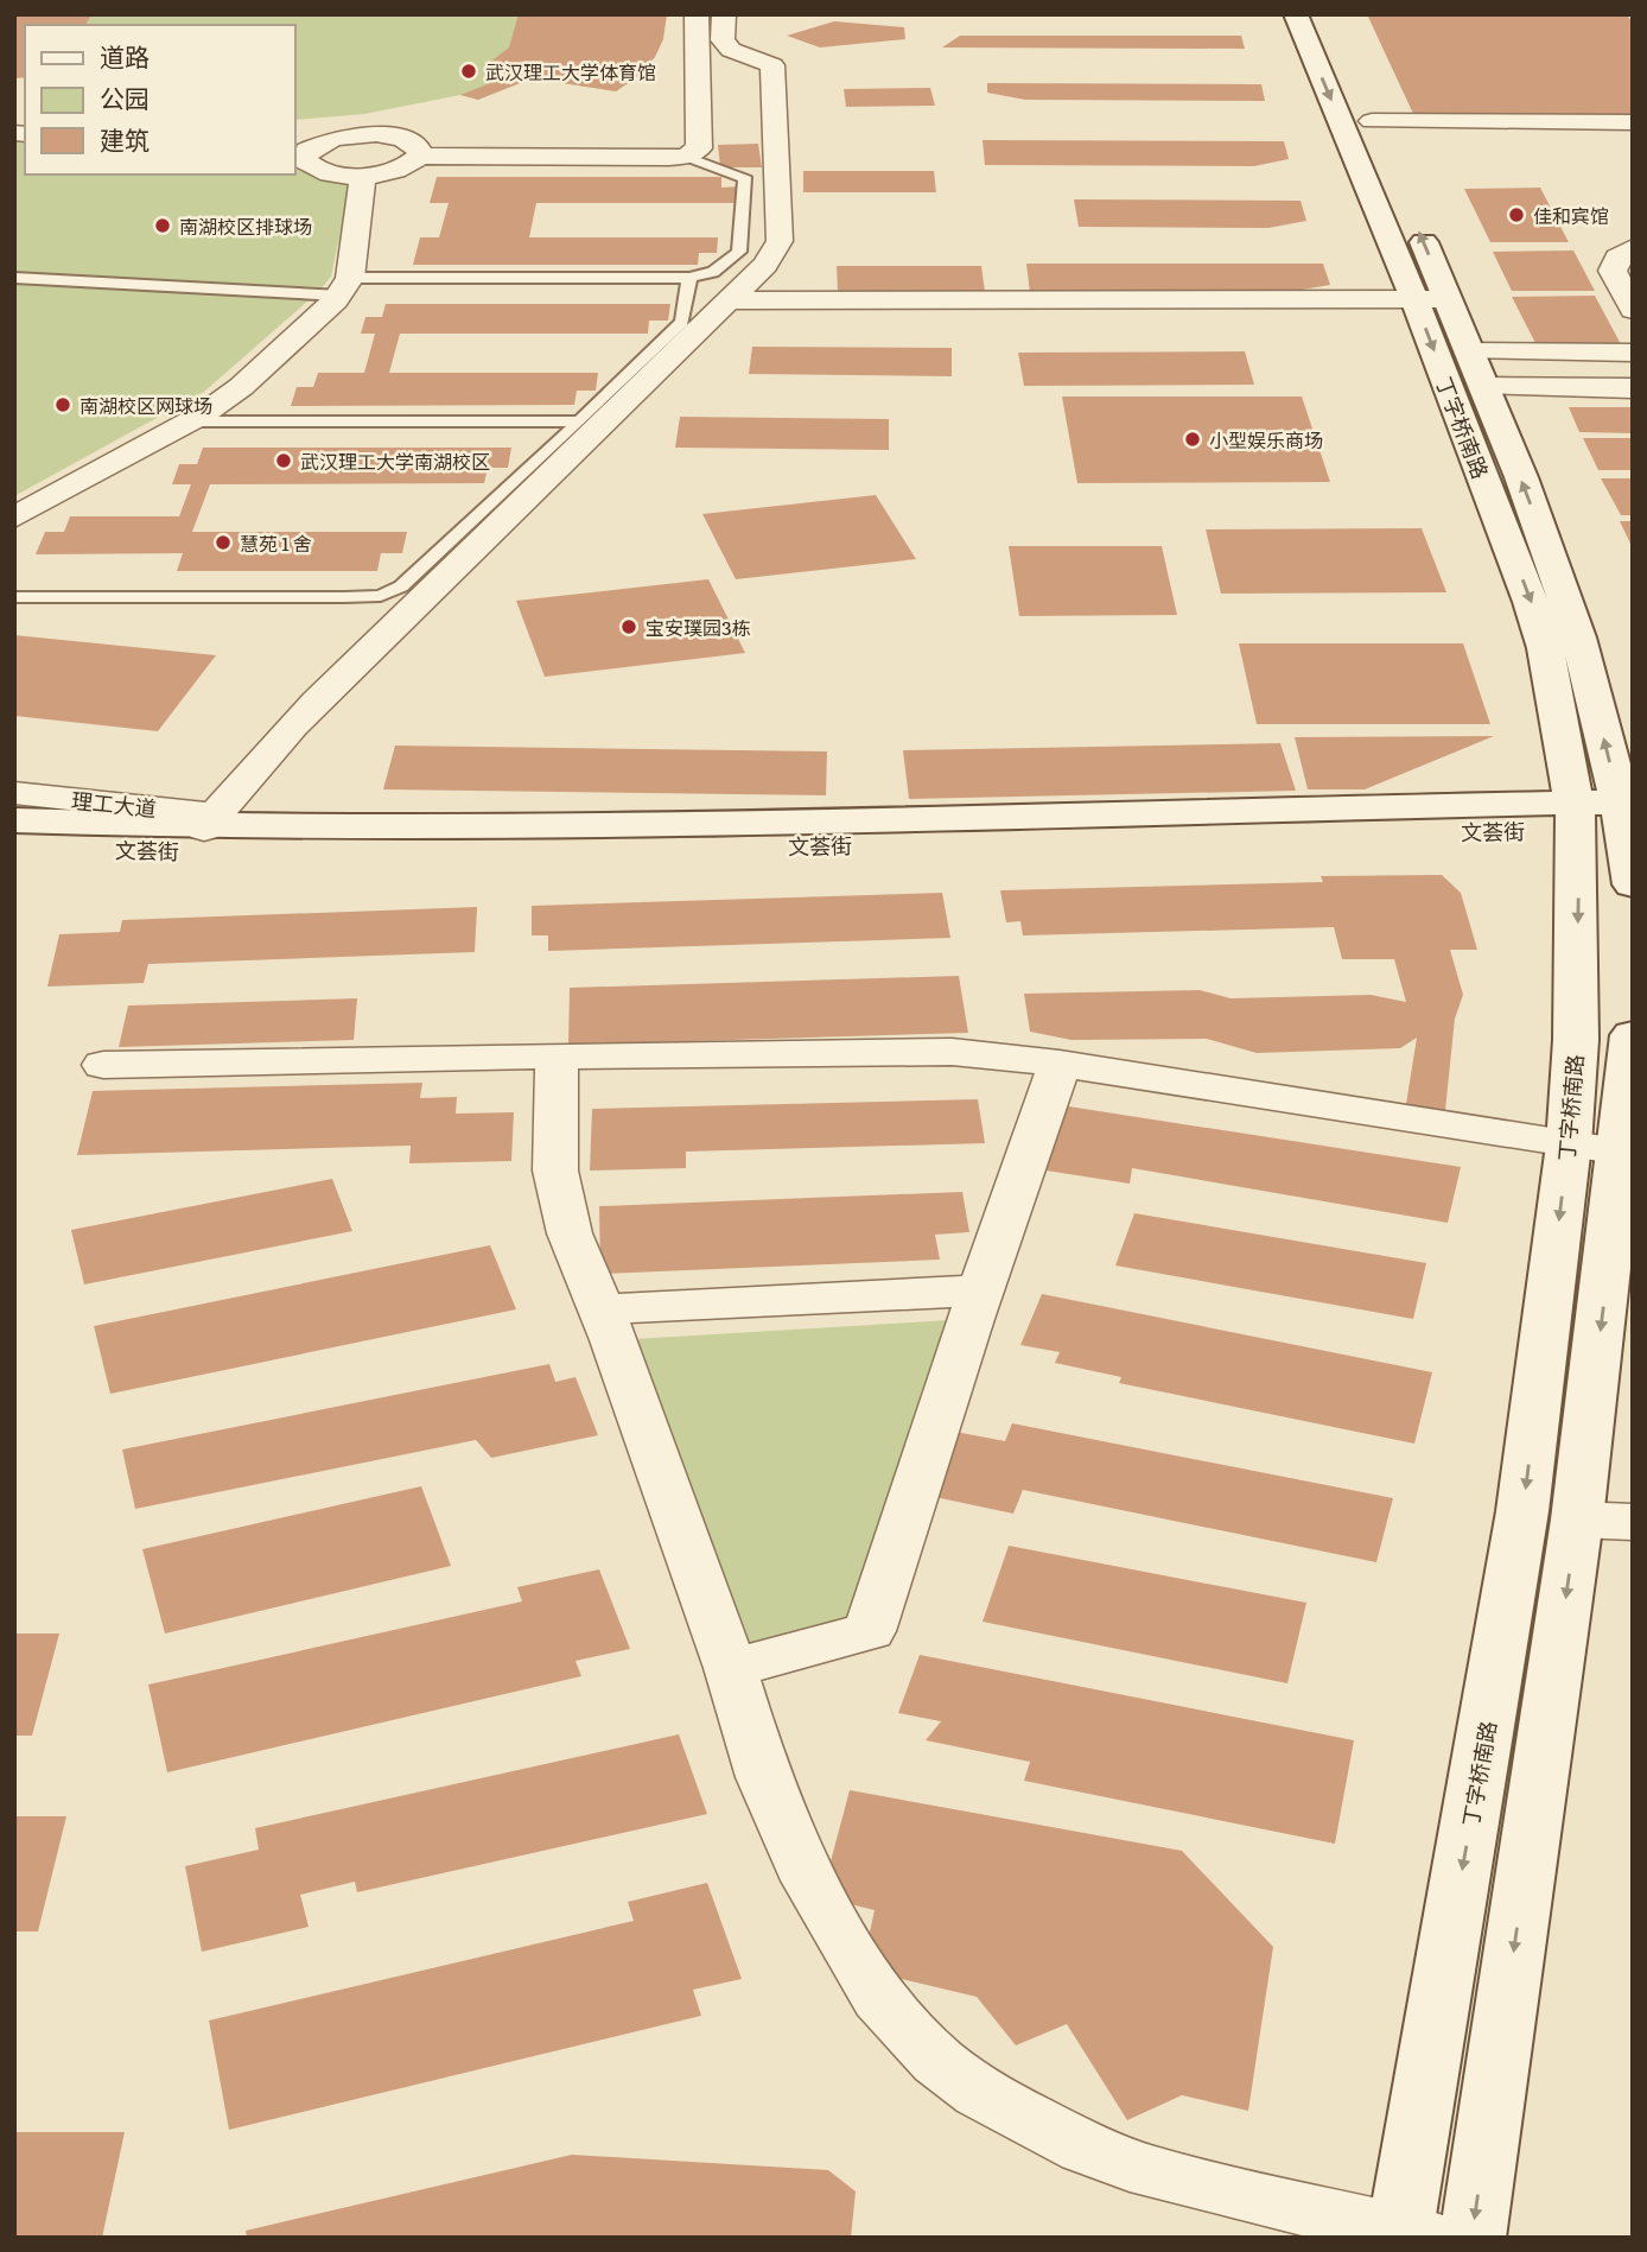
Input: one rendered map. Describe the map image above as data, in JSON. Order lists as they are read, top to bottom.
{
  "streets": {
    "main road": ["丁字桥南路", "文荟街"],
    "street": ["理工大道"]
  },
  "crossings": [
    ["丁字桥南路", "文荟街"],
    ["理工大道", "文荟街"]
  ],
  "places": [
    "武汉理工大学体育馆",
    "佳和宾馆",
    "南湖校区排球场",
    "南湖校区网球场",
    "小型娱乐商场",
    "武汉理工大学南湖校区",
    "慧苑 1 舍",
    "宝安璞园3栋"
  ],
  "legend": ["道路", "公园", "建筑"]
}
